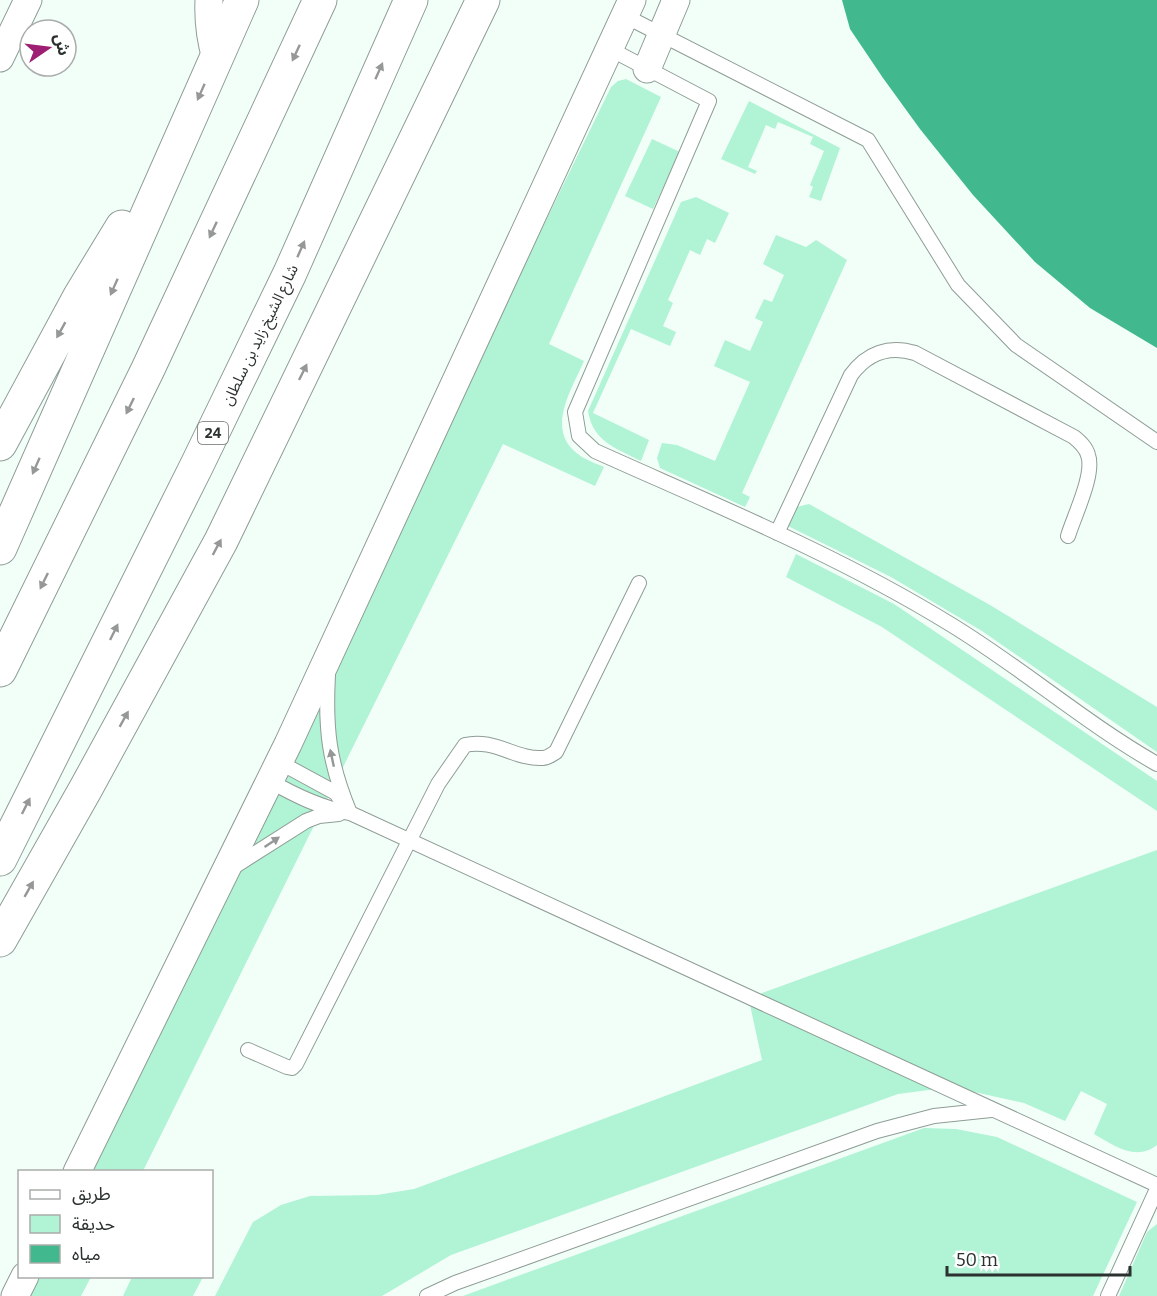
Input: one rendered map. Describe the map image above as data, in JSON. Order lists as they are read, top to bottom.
{
  "streets": {
    "main road": ["شارع الشيخ زايد بن سلطان", "24"]
  },
  "legend": ["طريق", "حديقة", "مياه"],
  "scale_bar": "50 m",
  "north": "right"
}
